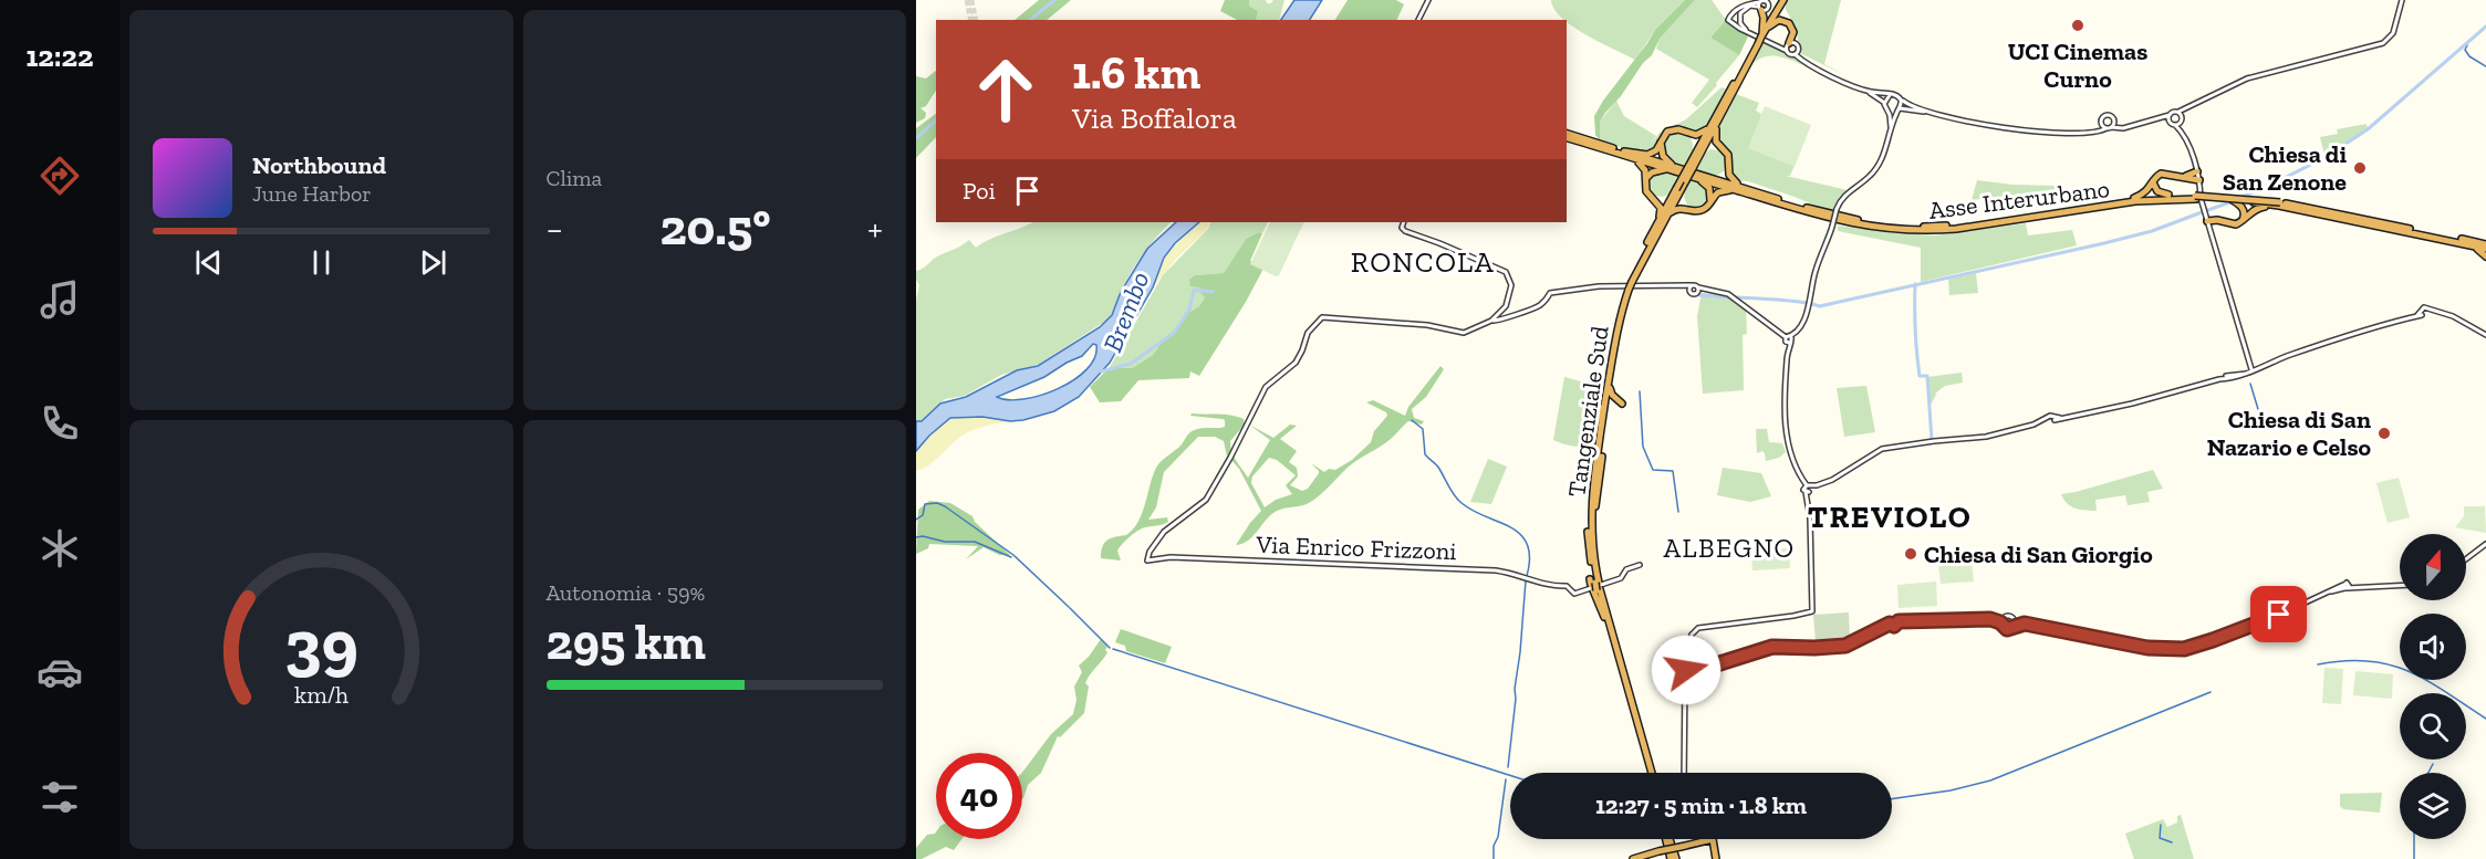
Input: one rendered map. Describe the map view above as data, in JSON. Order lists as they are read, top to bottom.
{
  "streets": {
    "highway": ["Asse Interurbano", "Tangenziale Sud"],
    "street": ["Via Enrico Frizzoni"]
  },
  "crossings": [
    ["Asse Interurbano", "Tangenziale Sud"]
  ],
  "districts": ["RONCOLA", "TREVIOLO", "ALBEGNO"],
  "water": ["Brembo"],
  "places": [
    "UCI Cinemas Curno",
    "Chiesa di San Zenone",
    "Chiesa di San Nazario e Celso",
    "Chiesa di San Giorgio"
  ],
  "north": "top",
  "page": {
    "tabs": "12:22",
    "tile": [
      "Clima",
      ["Autonomia · 59%", "295 km"]
    ],
    "turn": ["1.6 km", "Via Boffalora"],
    "song": ["Northbound", "June Harbor"],
    "then": "Poi",
    "heat": ["−", "20.5°", "+"],
    "limit": "40",
    "trip": "12:27 · 5 min · 1.8 km",
    "gauge": ["39", "km/h"]
  }
}
